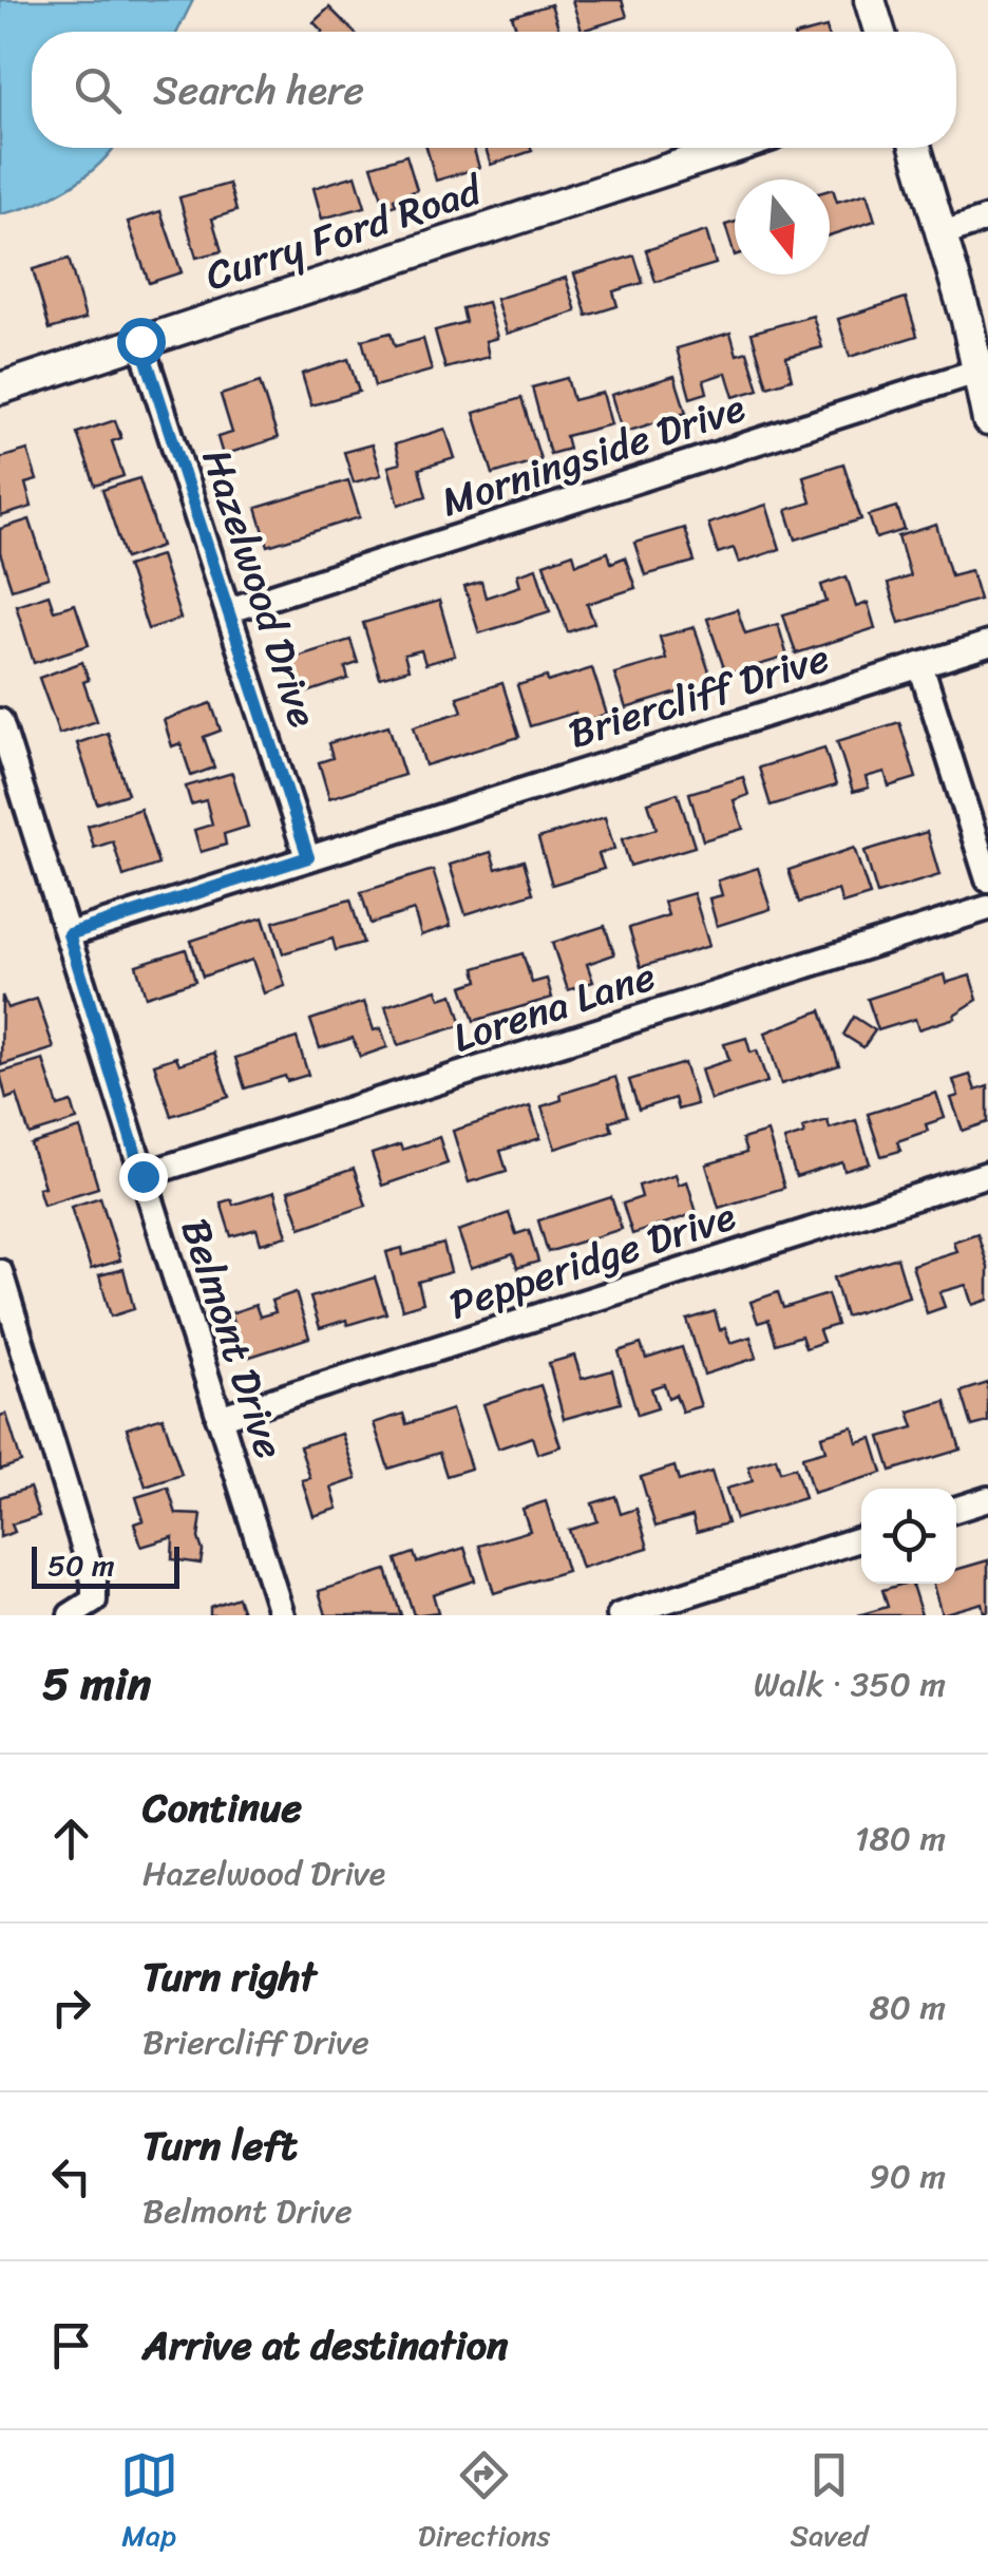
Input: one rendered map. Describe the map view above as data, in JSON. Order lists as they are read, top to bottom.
{
  "streets": {
    "street": [
      "Curry Ford Road",
      "Morningside Drive",
      "Hazelwood Drive",
      "Briercliff Drive",
      "Lorena Lane",
      "Pepperidge Drive",
      "Belmont Drive"
    ]
  },
  "crossings": [
    ["Curry Ford Road", "Hazelwood Drive"],
    ["Morningside Drive", "Hazelwood Drive"],
    ["Hazelwood Drive", "Briercliff Drive"],
    ["Briercliff Drive", "Belmont Drive"],
    ["Lorena Lane", "Belmont Drive"],
    ["Pepperidge Drive", "Belmont Drive"]
  ],
  "scale_bar": "50 m",
  "north": "bottom",
  "page": {
    "search": "Search here",
    "scale": "50 m",
    "heading": ["5 min", "Walk · 350 m"],
    "list": [
      ["Continue", "Hazelwood Drive", "180 m"],
      ["Turn right", "Briercliff Drive", "80 m"],
      ["Turn left", "Belmont Drive", "90 m"],
      "Arrive at destination"
    ],
    "nav": ["Map", "Directions", "Saved"]
  }
}
